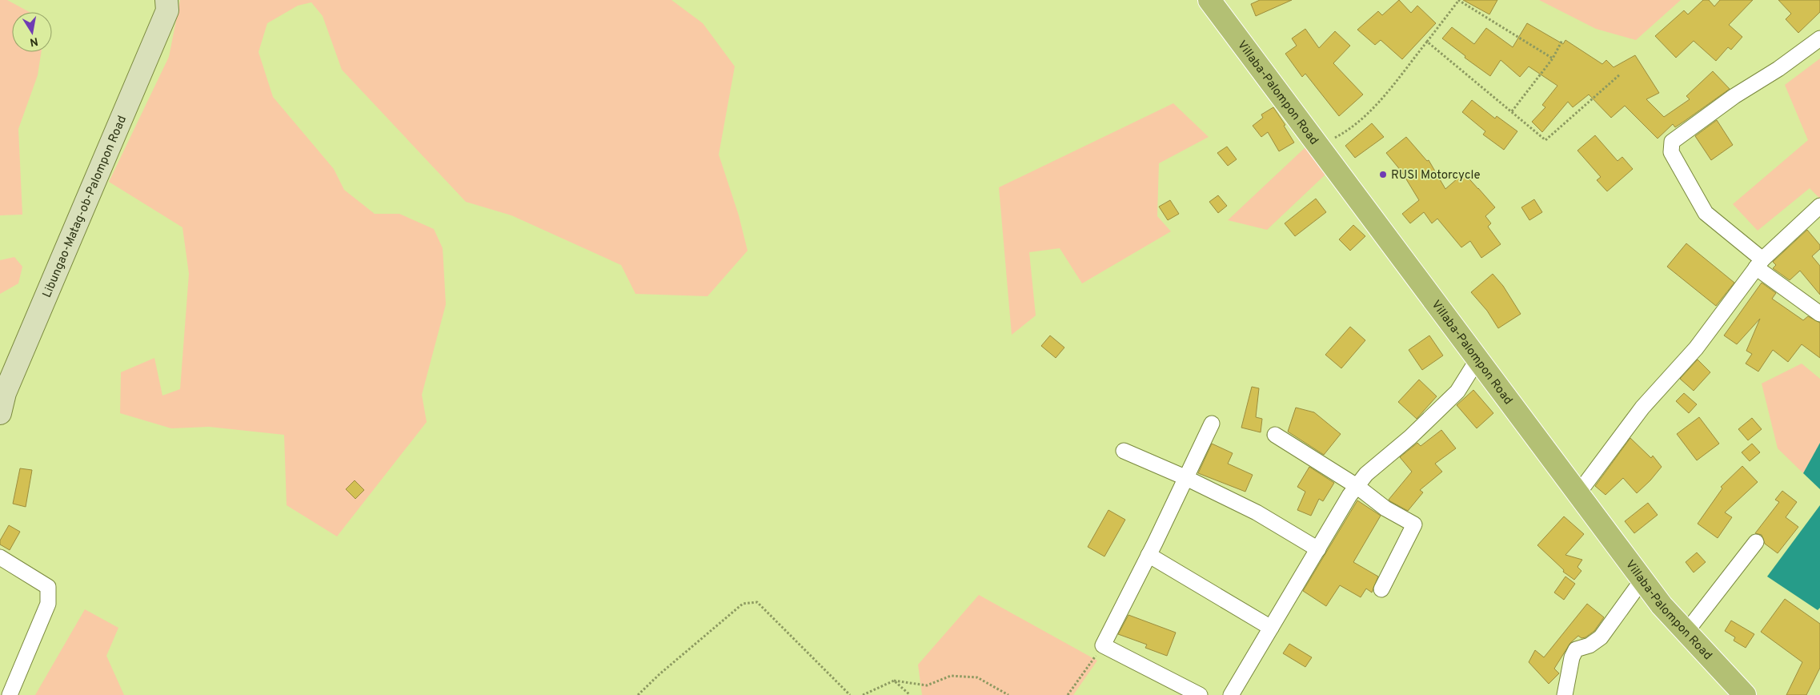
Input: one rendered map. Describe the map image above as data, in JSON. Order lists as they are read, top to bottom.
{
  "streets": {
    "main road": ["Villaba-Palompon Road", "Libungao-Matag-ob-Palompon Road"]
  },
  "places": ["RUSI Motorcycle"],
  "north": "bottom"
}
